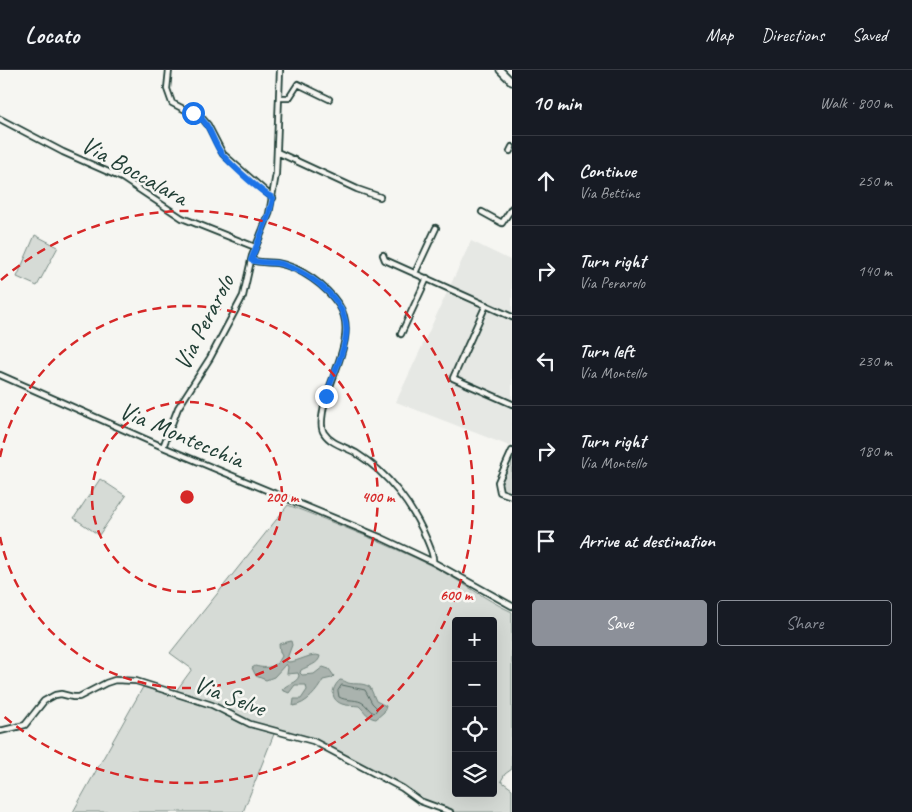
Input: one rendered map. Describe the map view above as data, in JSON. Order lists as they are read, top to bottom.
{
  "streets": {
    "street": [
      "Via Boccalara",
      "Via Perarolo",
      "Via Montecchia",
      "Via Selve"
    ]
  },
  "crossings": [
    ["Via Boccalara", "Via Perarolo"],
    ["Via Perarolo", "Via Montecchia"]
  ],
  "page": {
    "header": "Locato",
    "nav": ["Map", "Directions", "Saved"],
    "heading": ["10 min", "Walk · 800 m"],
    "list": [
      ["Continue", "Via Bettine", "250 m"],
      ["Turn right", "Via Perarolo", "140 m"],
      ["Turn left", "Via Montello", "230 m"],
      ["Turn right", "Via Montello", "180 m"],
      "Arrive at destination"
    ],
    "buttons": ["Save", "Share"],
    "map_buttons": ["+", "−"]
  },
  "rings": ["200 m", "400 m", "600 m"]
}
